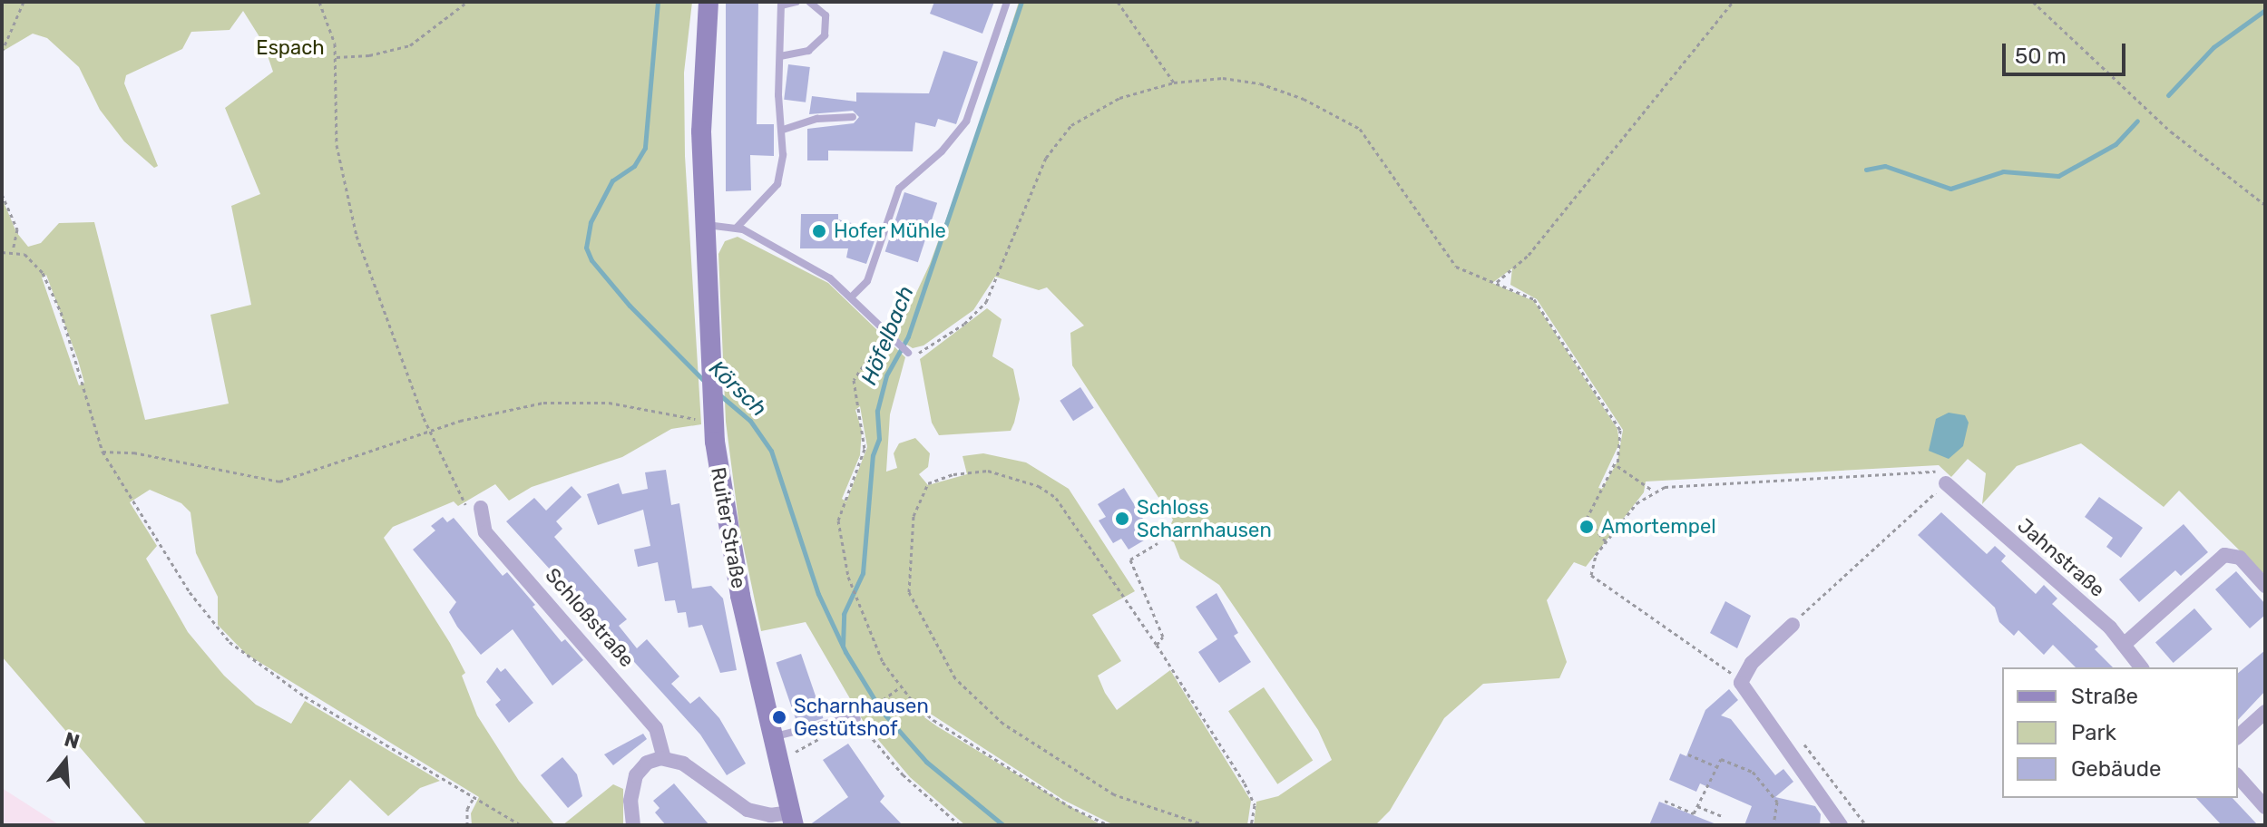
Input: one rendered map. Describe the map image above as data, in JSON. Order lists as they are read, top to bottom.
{
  "streets": {
    "main road": ["Ruiter Straße"],
    "street": ["Jahnstraße", "Schloßstraße"]
  },
  "water": ["Höfelbach", "Körsch"],
  "parks": ["Espach"],
  "places": [
    "Hofer Mühle",
    "Schloss Scharnhausen",
    "Amortempel",
    "Scharnhausen Gestütshof"
  ],
  "legend": ["Straße", "Park", "Gebäude"],
  "scale_bar": "50 m",
  "north": "top"
}
